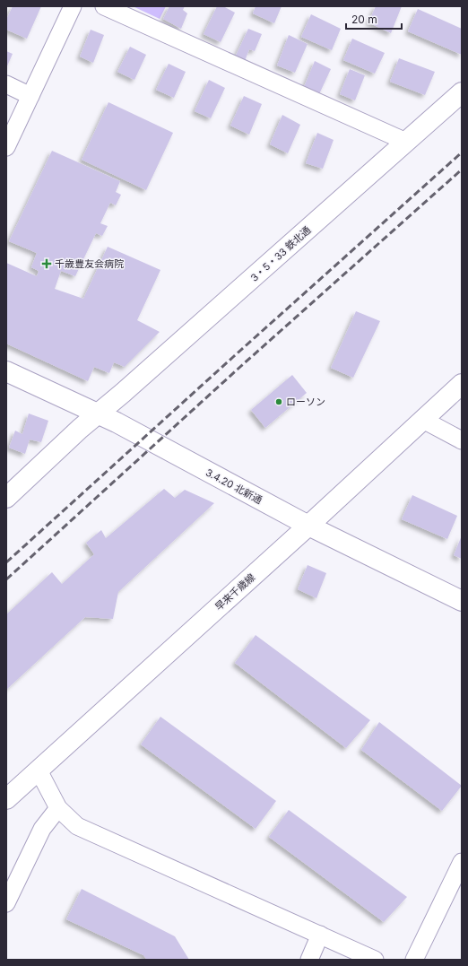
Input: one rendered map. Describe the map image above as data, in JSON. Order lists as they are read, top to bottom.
{
  "streets": {
    "street": ["3・5・33 鉄北通", "3.4.20 北新通", "早来千歳線"]
  },
  "crossings": [
    ["3・5・33 鉄北通", "3.4.20 北新通"],
    ["3.4.20 北新通", "早来千歳線"]
  ],
  "places": {
    "health": ["千歳豊友会病院"],
    "other": ["ローソン"]
  },
  "scale_bar": "20 m"
}
